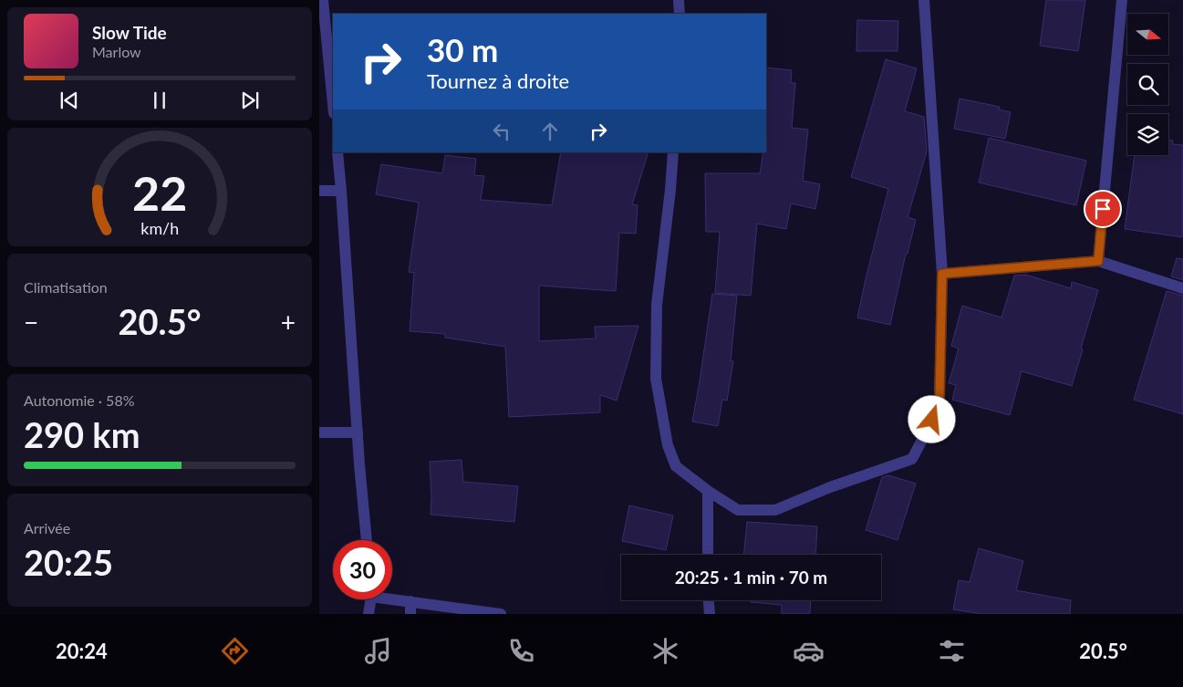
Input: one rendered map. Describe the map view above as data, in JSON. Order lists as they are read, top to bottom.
{
  "north": "right",
  "page": {
    "song": ["Slow Tide", "Marlow"],
    "turn": ["30 m", "Tournez à droite"],
    "tile": [
      "Climatisation",
      ["Autonomie · 58%", "290 km"],
      ["Arrivée", "20:25"]
    ],
    "heat": ["−", "20.5°", "+"],
    "limit": "30",
    "trip": "20:25 · 1 min · 70 m",
    "tabs": ["20:24", "20.5°"],
    "gauge": ["22", "km/h"]
  }
}
